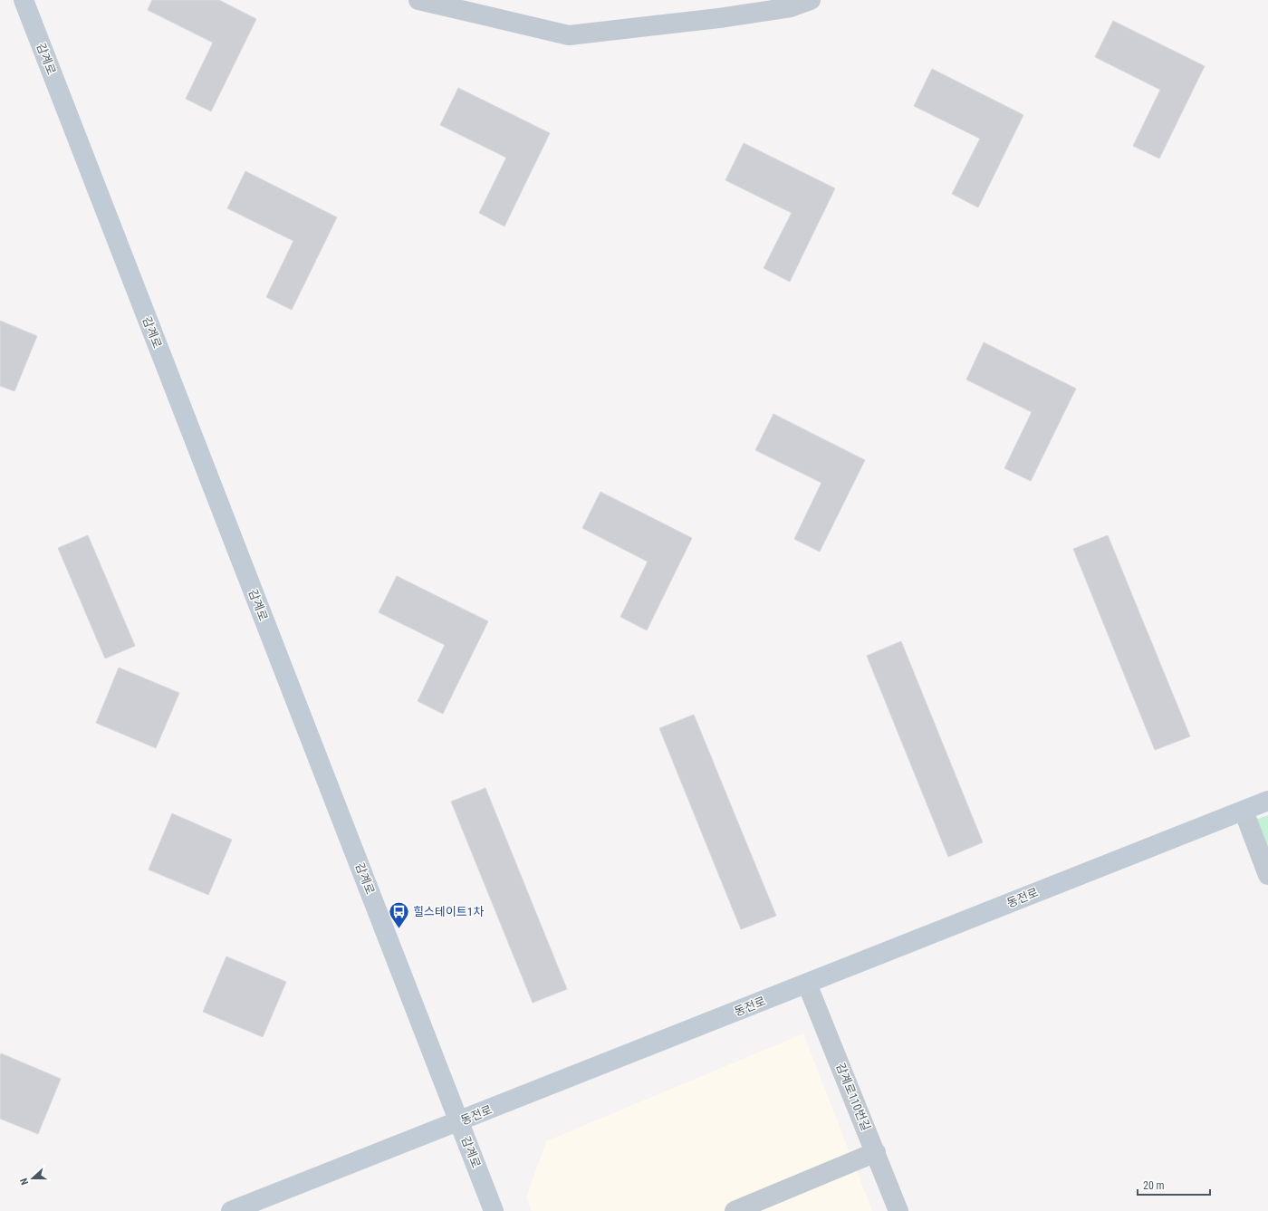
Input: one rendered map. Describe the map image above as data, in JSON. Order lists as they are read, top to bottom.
{
  "streets": {
    "main road": ["감계로", "동전로"],
    "street": ["감계로110번길"]
  },
  "crossings": [
    ["감계로", "동전로"],
    ["동전로", "감계로110번길"]
  ],
  "places": {
    "bus stop": ["힐스테이트1차"]
  },
  "scale_bar": "20 m",
  "north": "left"
}
